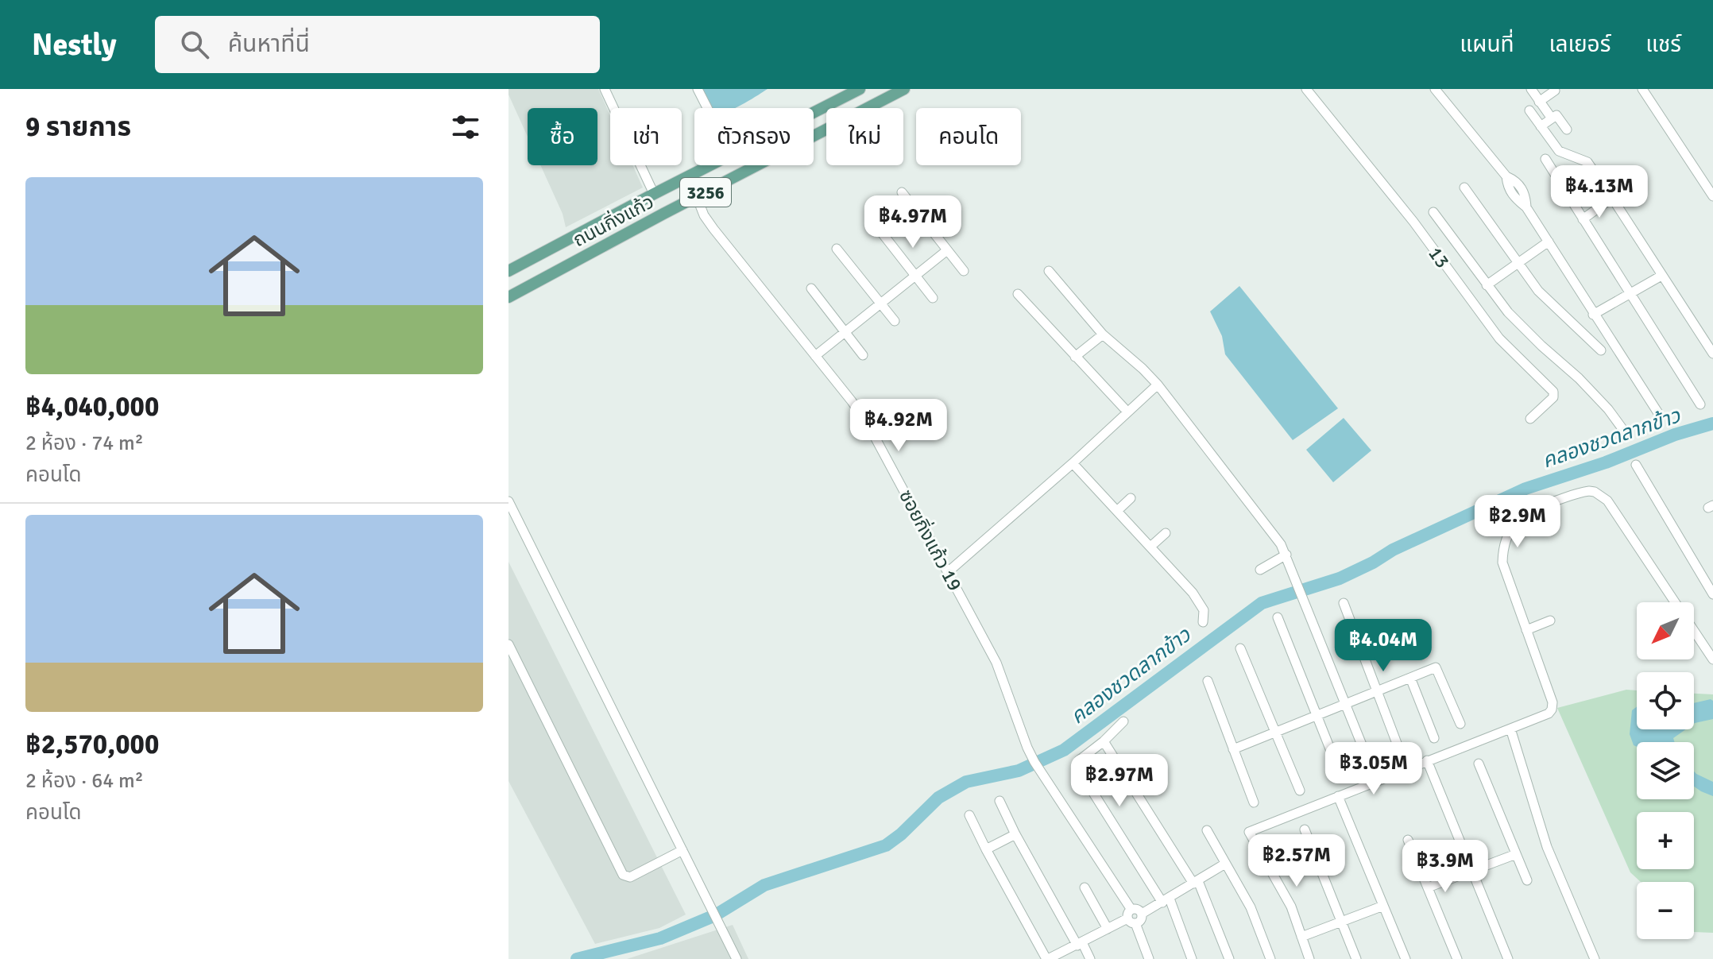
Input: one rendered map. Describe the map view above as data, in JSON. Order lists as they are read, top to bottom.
{
  "streets": {
    "main road": ["3256", "ถนนกิ่งแก้ว"],
    "street": ["13", "ซอยกิ่งแก้ว 19"]
  },
  "crossings": [
    ["ถนนกิ่งแก้ว", "ซอยกิ่งแก้ว 19"]
  ],
  "water": ["คลองชวดลากข้าว"],
  "north": "bottom left",
  "page": {
    "header": "Nestly",
    "search": "ค้นหาที่นี่",
    "nav": ["แผนที่", "เลเยอร์", "แชร์"],
    "heading": "9 รายการ",
    "chip": [
      "ซื้อ",
      "เช่า",
      "ตัวกรอง",
      "ใหม่",
      "คอนโด"
    ],
    "list": [
      {
        "name": "฿4,040,000",
        "note": "2 ห้อง · 74 m² · คอนโด"
      },
      {
        "name": "฿2,570,000",
        "note": "2 ห้อง · 64 m² · คอนโด"
      }
    ],
    "price": [
      "฿4.13M",
      "฿4.97M",
      "฿4.92M",
      "฿2.9M",
      "฿4.04M",
      "฿3.05M",
      "฿2.97M",
      "฿2.57M",
      "฿3.9M"
    ],
    "map_buttons": ["+", "−"]
  }
}
